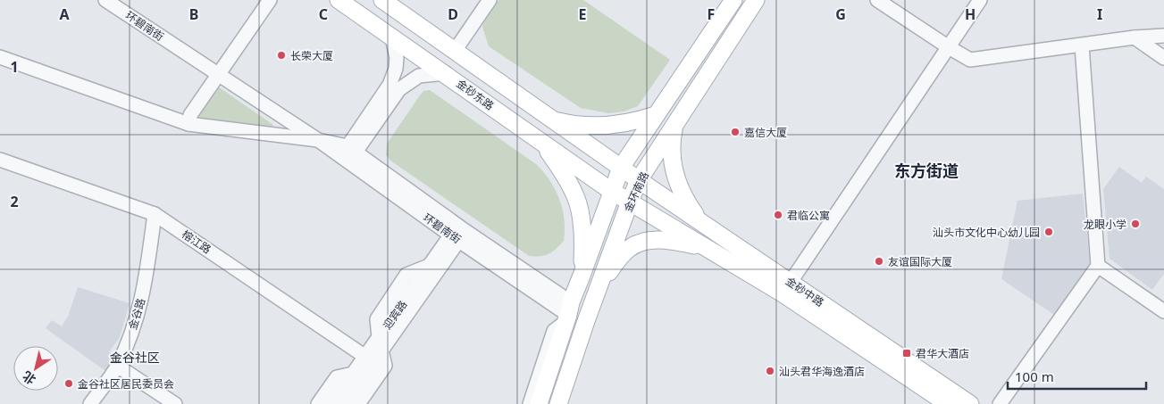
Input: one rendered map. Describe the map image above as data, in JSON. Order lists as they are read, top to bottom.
{
  "streets": {
    "main road": ["金砂东路", "金环南路", "金砂中路"],
    "street": [
      "环碧南街",
      "榕江路",
      "金谷路",
      "迎宾路"
    ]
  },
  "crossings": [
    ["环碧南街", "金环南路"],
    ["环碧南街", "迎宾路"],
    ["金砂东路", "金环南路"],
    ["金砂东路", "金砂中路"],
    ["金环南路", "金砂中路"],
    ["榕江路", "金谷路"],
    ["榕江路", "迎宾路"]
  ],
  "districts": ["东方街道", "金谷社区"],
  "places": {
    "other": [
      "长荣大厦",
      "嘉信大厦",
      "君临公寓",
      "龙眼小学",
      "汕头市文化中心幼儿园",
      "友谊国际大厦",
      "汕头君华海逸酒店",
      "金谷社区居民委员会"
    ],
    "transit": ["君华大酒店"]
  },
  "scale_bar": "100 m",
  "north": "bottom left",
  "grid": {
    "columns": [
      "A",
      "B",
      "C",
      "D",
      "E",
      "F",
      "G",
      "H",
      "I"
    ],
    "rows": ["1", "2"]
  }
}
